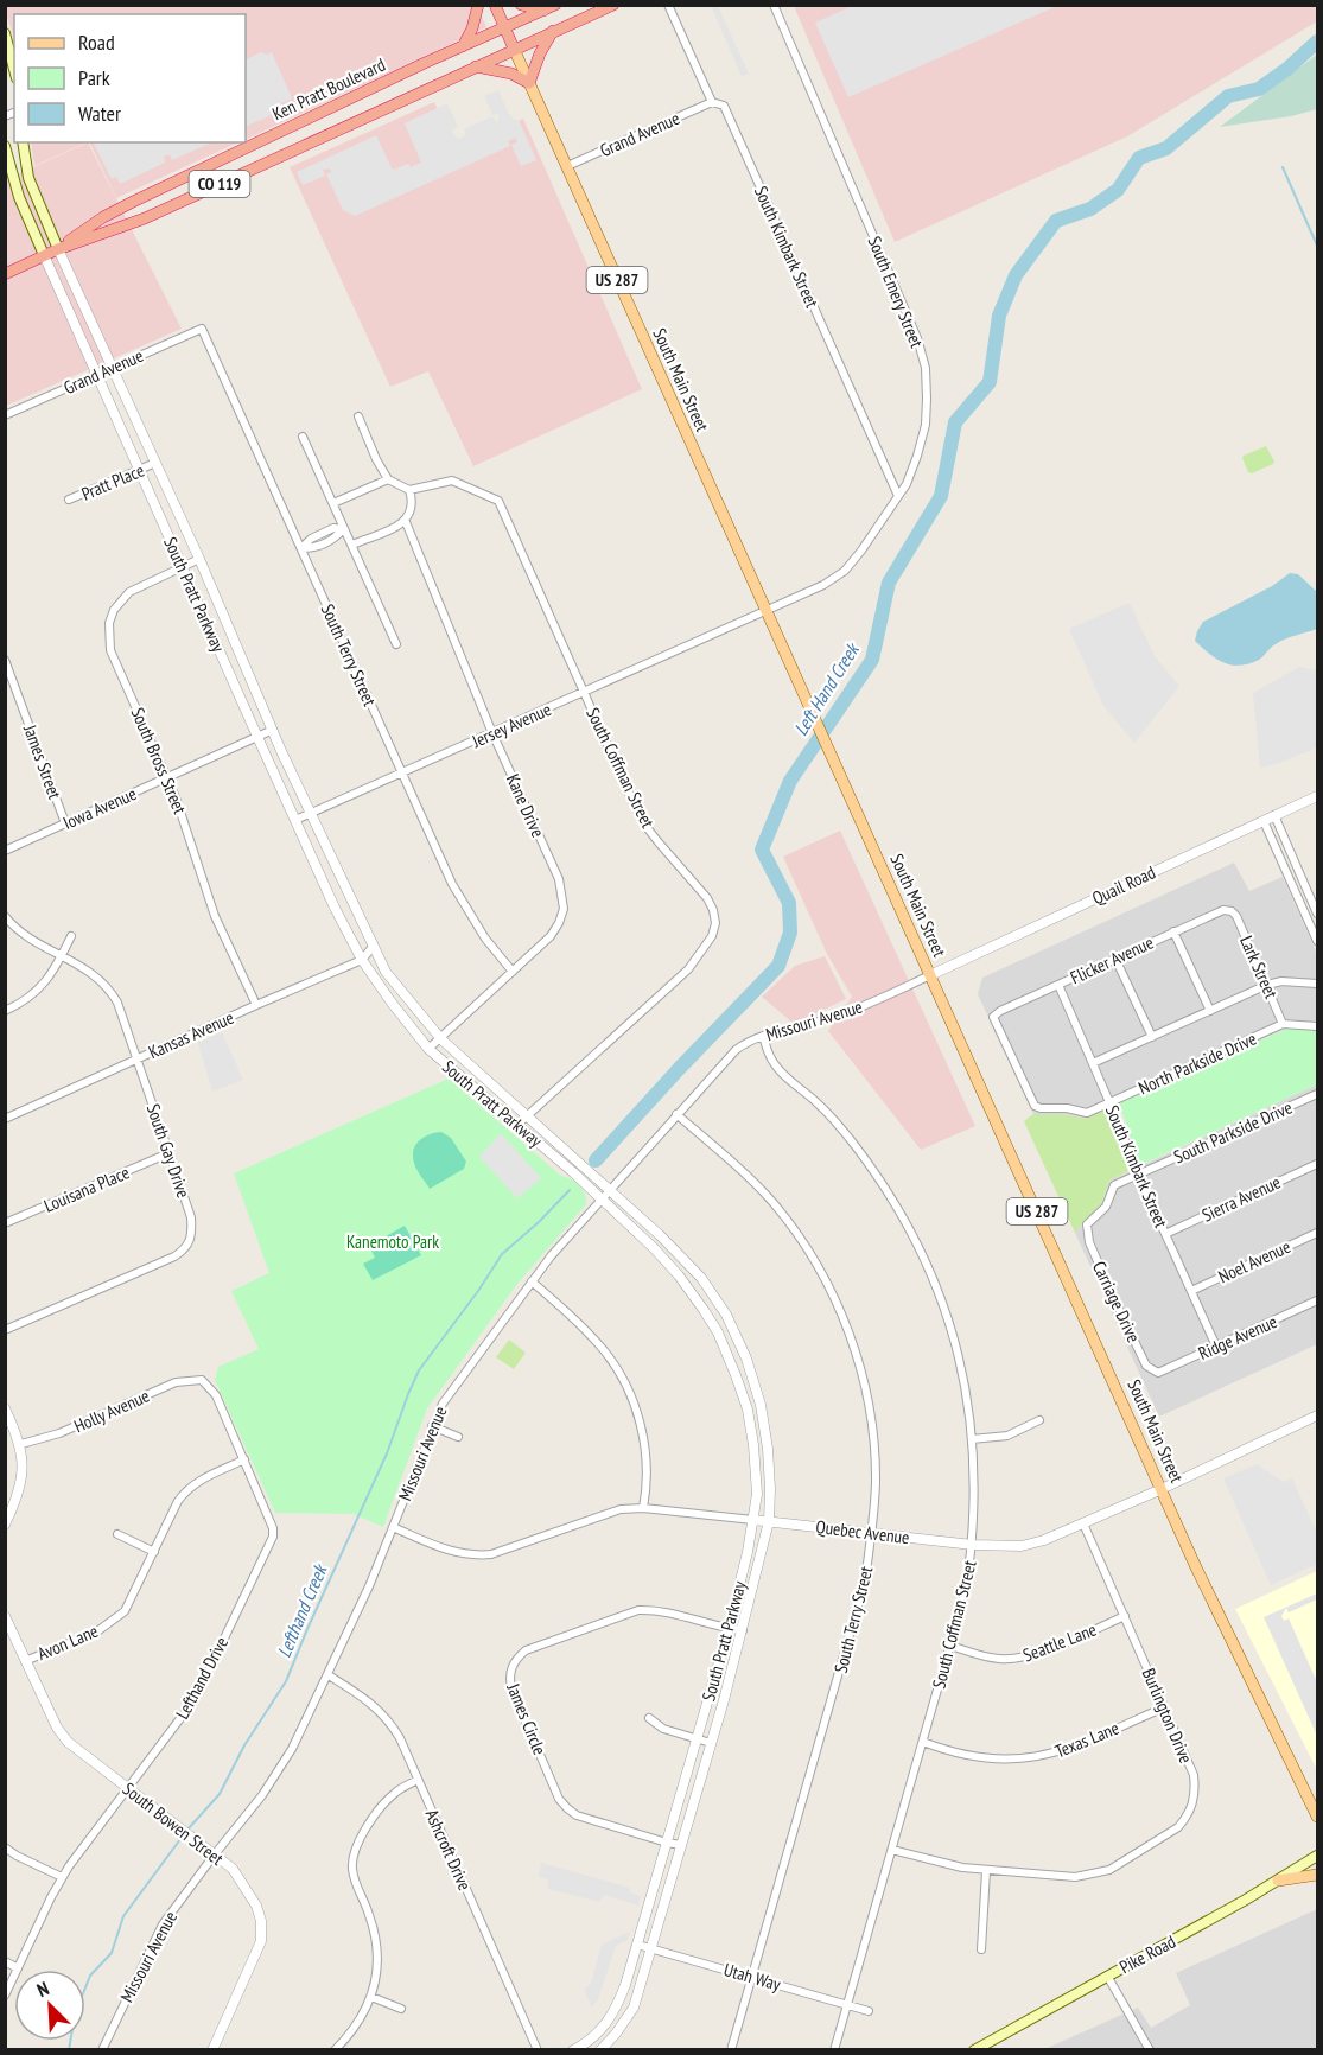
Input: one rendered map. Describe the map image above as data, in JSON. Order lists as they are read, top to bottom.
{
  "streets": {
    "highway": [
      "Ken Pratt Boulevard",
      "CO 119",
      "US 287",
      "South Main Street"
    ],
    "main road": ["South Pratt Parkway", "Pike Road"],
    "street": [
      "Grand Avenue",
      "South Kimbark Street",
      "South Emery Street",
      "Pratt Place",
      "South Terry Street",
      "Jersey Avenue",
      "South Bross Street",
      "James Street",
      "South Coffman Street",
      "Kane Drive",
      "Iowa Avenue",
      "Quail Road",
      "Flicker Avenue",
      "Lark Street",
      "Missouri Avenue",
      "Kansas Avenue",
      "North Parkside Drive",
      "South Parkside Drive",
      "South Gay Drive",
      "Louisana Place",
      "Sierra Avenue",
      "Noel Avenue",
      "Carriage Drive",
      "Ridge Avenue",
      "Holly Avenue",
      "Quebec Avenue",
      "Avon Lane",
      "Seattle Lane",
      "Lefthand Drive",
      "Burlington Drive",
      "James Circle",
      "Texas Lane",
      "South Bowen Street",
      "Ashcroft Drive",
      "Utah Way"
    ]
  },
  "crossings": [
    ["Ken Pratt Boulevard", "CO 119"],
    ["Ken Pratt Boulevard", "South Main Street"],
    ["Ken Pratt Boulevard", "South Pratt Parkway"],
    ["Grand Avenue", "South Kimbark Street"],
    ["Grand Avenue", "South Main Street"],
    ["Grand Avenue", "South Pratt Parkway"],
    ["Grand Avenue", "South Terry Street"],
    ["CO 119", "South Main Street"],
    ["South Kimbark Street", "South Emery Street"],
    ["South Kimbark Street", "Flicker Avenue"],
    ["South Kimbark Street", "North Parkside Drive"],
    ["South Kimbark Street", "South Parkside Drive"],
    ["South Kimbark Street", "Sierra Avenue"],
    ["South Kimbark Street", "Noel Avenue"],
    ["South Kimbark Street", "Ridge Avenue"],
    ["South Emery Street", "South Main Street"],
    ["South Emery Street", "Jersey Avenue"],
    ["South Main Street", "Jersey Avenue"],
    ["South Main Street", "Quail Road"],
    ["South Main Street", "Missouri Avenue"],
    ["South Main Street", "Quebec Avenue"],
    ["Pratt Place", "South Pratt Parkway"],
    ["South Pratt Parkway", "Jersey Avenue"],
    ["South Pratt Parkway", "South Bross Street"],
    ["South Pratt Parkway", "South Coffman Street"],
    ["South Pratt Parkway", "Kane Drive"],
    ["South Pratt Parkway", "Iowa Avenue"],
    ["South Pratt Parkway", "Missouri Avenue"],
    ["South Pratt Parkway", "Kansas Avenue"],
    ["South Pratt Parkway", "Quebec Avenue"],
    ["South Pratt Parkway", "James Circle"],
    ["South Pratt Parkway", "Utah Way"],
    ["South Terry Street", "Jersey Avenue"],
    ["South Terry Street", "Kane Drive"],
    ["South Terry Street", "Missouri Avenue"],
    ["South Terry Street", "Quebec Avenue"],
    ["South Terry Street", "Utah Way"],
    ["Jersey Avenue", "South Coffman Street"],
    ["Jersey Avenue", "Kane Drive"],
    ["South Bross Street", "Iowa Avenue"],
    ["South Bross Street", "Kansas Avenue"],
    ["James Street", "Iowa Avenue"],
    ["South Coffman Street", "Kane Drive"],
    ["South Coffman Street", "Missouri Avenue"],
    ["South Coffman Street", "Quebec Avenue"],
    ["South Coffman Street", "Seattle Lane"],
    ["South Coffman Street", "Burlington Drive"],
    ["South Coffman Street", "Texas Lane"],
    ["South Coffman Street", "Utah Way"],
    ["Quail Road", "Missouri Avenue"],
    ["Flicker Avenue", "Lark Street"],
    ["Flicker Avenue", "North Parkside Drive"],
    ["Lark Street", "North Parkside Drive"],
    ["Missouri Avenue", "Quebec Avenue"],
    ["Missouri Avenue", "South Bowen Street"],
    ["Missouri Avenue", "Ashcroft Drive"],
    ["Kansas Avenue", "South Gay Drive"],
    ["South Parkside Drive", "Carriage Drive"],
    ["South Gay Drive", "Louisana Place"],
    ["Carriage Drive", "Ridge Avenue"],
    ["Holly Avenue", "Lefthand Drive"],
    ["Quebec Avenue", "Burlington Drive"],
    ["Avon Lane", "Lefthand Drive"],
    ["Avon Lane", "South Bowen Street"],
    ["Seattle Lane", "Burlington Drive"],
    ["Lefthand Drive", "South Bowen Street"],
    ["Burlington Drive", "Texas Lane"]
  ],
  "water": ["Left Hand Creek", "Lefthand Creek"],
  "parks": ["Kanemoto Park"],
  "legend": ["Road", "Park", "Water"],
  "north": "top left"
}
